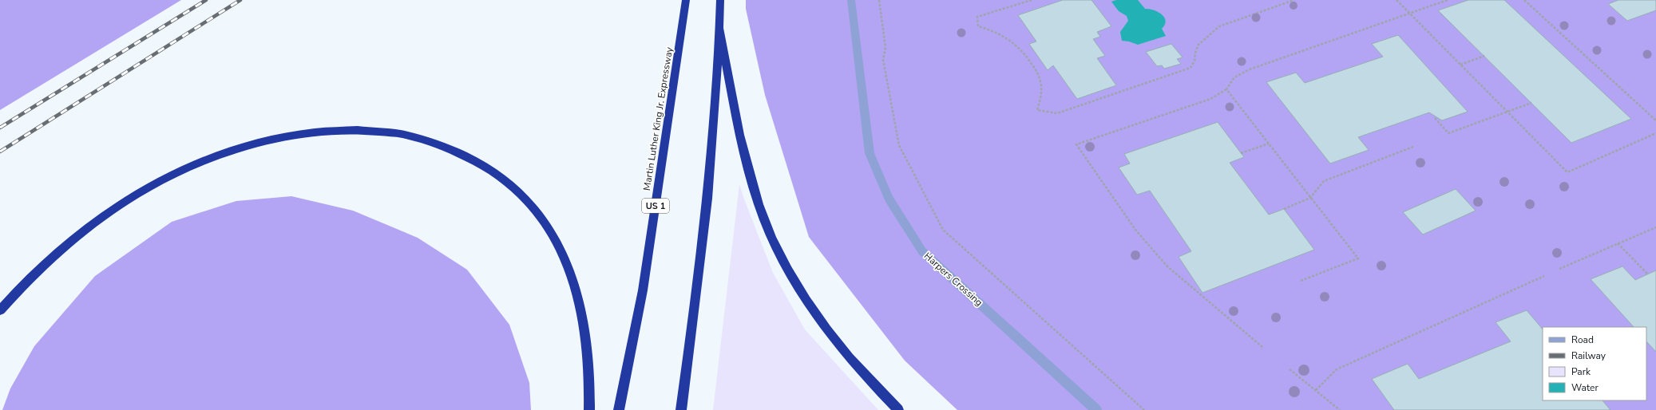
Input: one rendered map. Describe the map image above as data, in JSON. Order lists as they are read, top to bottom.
{
  "streets": {
    "highway": ["Martin Luther King Jr. Expressway", "US 1"],
    "street": ["Harpers Crossing"]
  },
  "legend": [
    "Road",
    "Railway",
    "Park",
    "Water"
  ]
}
